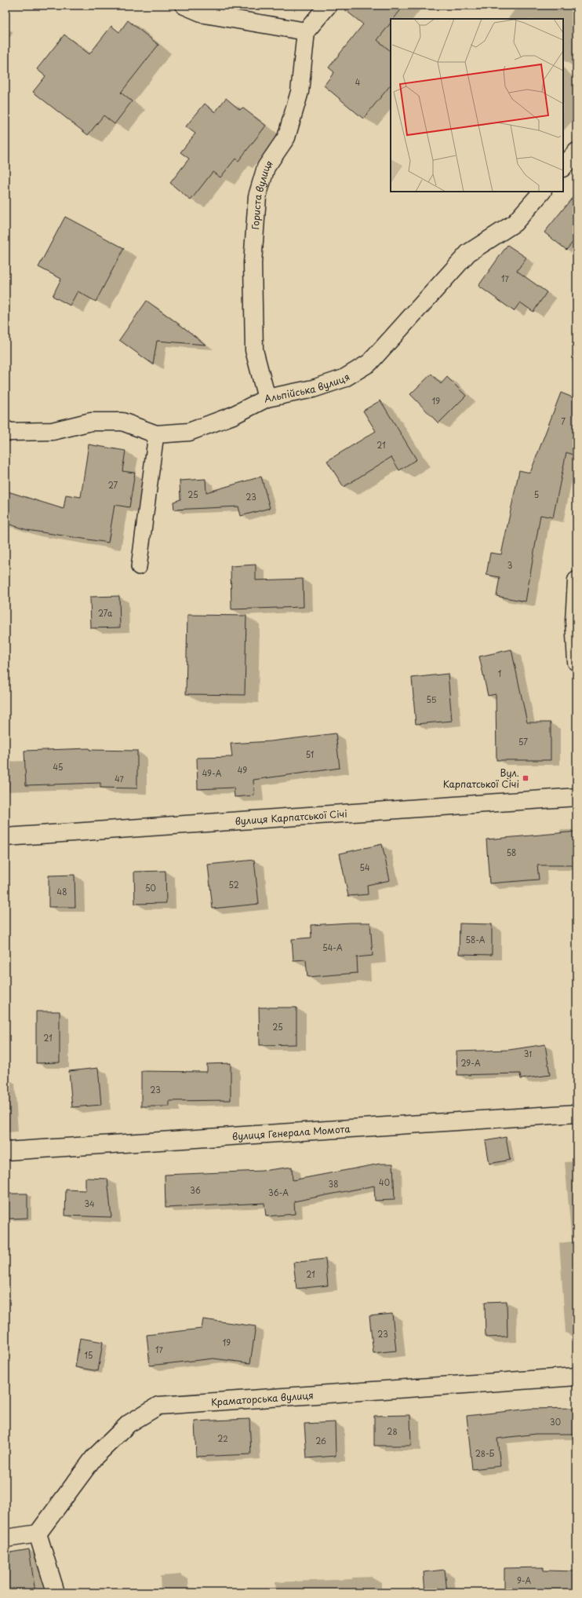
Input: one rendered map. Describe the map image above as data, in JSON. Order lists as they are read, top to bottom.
{
  "streets": {
    "street": [
      "Гориста вулиця",
      "Альпійська вулиця",
      "вулиця Карпатської Січі",
      "вулиця Генерала Момота",
      "Краматорська вулиця"
    ]
  },
  "crossings": [
    ["Гориста вулиця", "Альпійська вулиця"]
  ],
  "places": {
    "transit": ["Вул. Карпатської Січі"]
  },
  "house_numbers": [
    "4",
    "17",
    "19",
    "7",
    "21",
    "27",
    "25",
    "5",
    "23",
    "3",
    "27а",
    "1",
    "55",
    "57",
    "51",
    "45",
    "49",
    "49-А",
    "47",
    "58",
    "54",
    "52",
    "50",
    "48",
    "58-А",
    "54-А",
    "25",
    "21",
    "31",
    "29-А",
    "23",
    "40",
    "38",
    "36",
    "36-А",
    "34",
    "21",
    "23",
    "19",
    "17",
    "15",
    "30",
    "28",
    "22",
    "26",
    "28-Б",
    "9-А"
  ]
}
